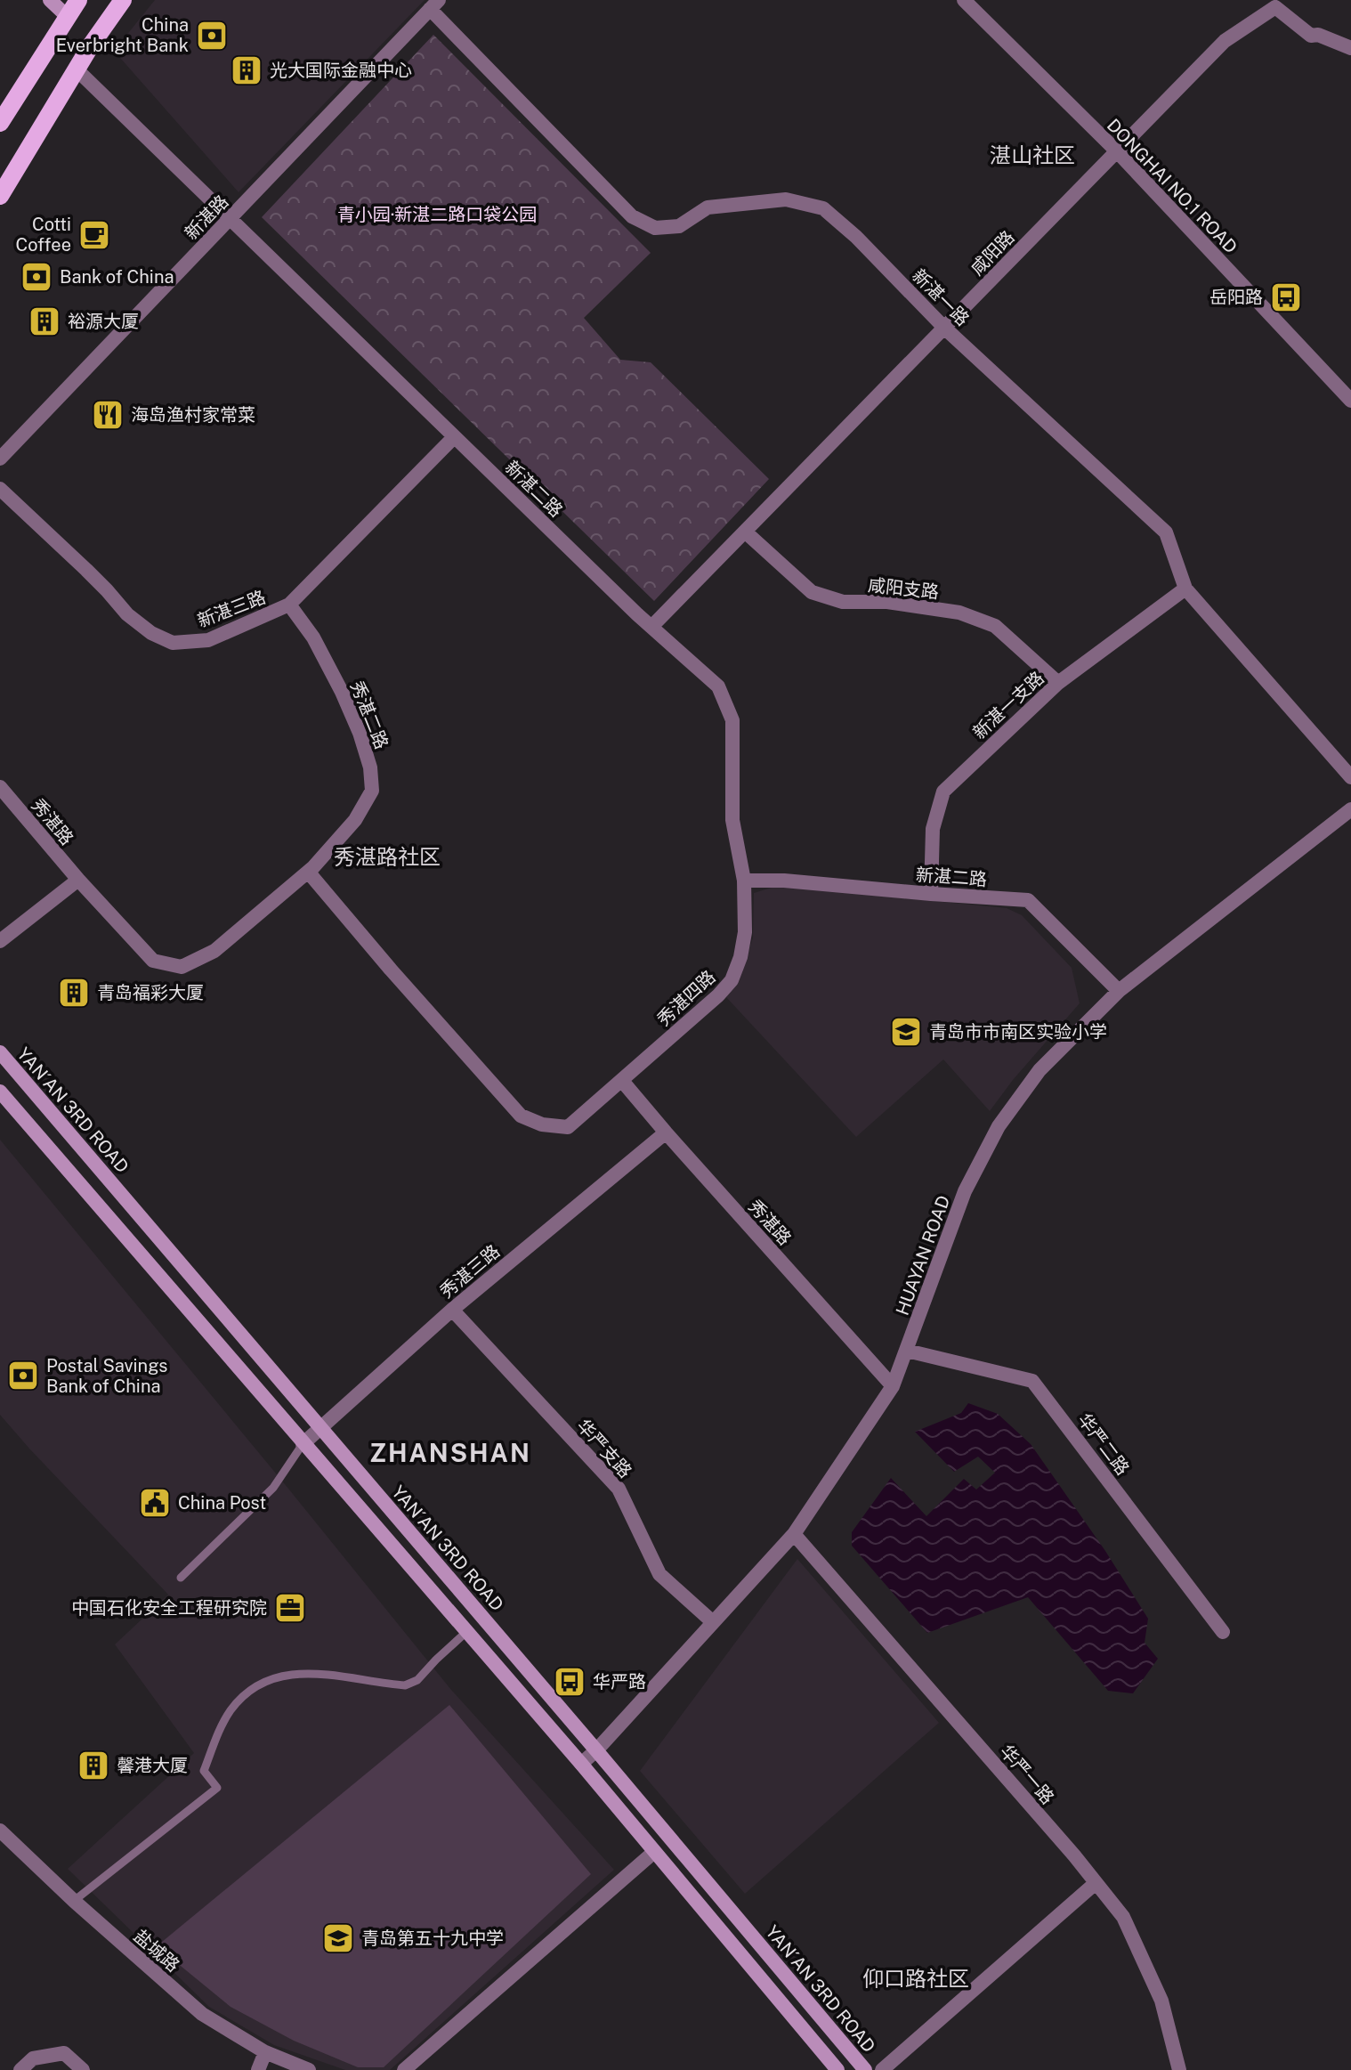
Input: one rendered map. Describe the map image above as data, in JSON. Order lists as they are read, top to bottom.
{
  "streets": {
    "main road": ["YAN´AN 3RD ROAD"],
    "street": [
      "DONGHAI NO.1 ROAD",
      "新湛路",
      "咸阳路",
      "新湛一路",
      "新湛二路",
      "咸阳支路",
      "新湛三路",
      "新湛一支路",
      "秀湛二路",
      "秀湛路",
      "秀湛四路",
      "HUAYAN ROAD",
      "秀湛三路",
      "华严二路",
      "华严支路",
      "华严一路",
      "盐城路"
    ]
  },
  "crossings": [
    ["DONGHAI NO.1 ROAD", "咸阳路"],
    ["新湛路", "新湛一路"],
    ["新湛路", "新湛二路"],
    ["咸阳路", "新湛一路"],
    ["咸阳路", "新湛二路"],
    ["咸阳路", "咸阳支路"],
    ["新湛一路", "新湛一支路"],
    ["新湛二路", "新湛三路"],
    ["新湛二路", "新湛一支路"],
    ["新湛二路", "秀湛四路"],
    ["新湛二路", "HUAYAN ROAD"],
    ["咸阳支路", "新湛一支路"],
    ["新湛三路", "秀湛二路"],
    ["秀湛二路", "秀湛路"],
    ["秀湛二路", "秀湛四路"],
    ["秀湛路", "秀湛四路"],
    ["秀湛路", "HUAYAN ROAD"],
    ["秀湛路", "秀湛三路"],
    ["YAN´AN 3RD ROAD", "HUAYAN ROAD"],
    ["YAN´AN 3RD ROAD", "秀湛三路"],
    ["HUAYAN ROAD", "华严二路"],
    ["HUAYAN ROAD", "华严支路"],
    ["HUAYAN ROAD", "华严一路"],
    ["秀湛三路", "华严支路"]
  ],
  "districts": [
    "湛山社区",
    "秀湛路社区",
    "ZHANSHAN",
    "仰口路社区"
  ],
  "parks": ["青小园·新湛二路口袋公园"],
  "places": {
    "bank": ["China Everbright Bank", "Bank of China", "Postal Savings Bank of China"],
    "building": [
      "光大国际金融中心",
      "裕源大厦",
      "青岛福彩大厦",
      "馨港大厦"
    ],
    "cafe": ["Cotti Coffee"],
    "bus stop": ["岳阳路", "华严路"],
    "restaurant": ["海岛渔村家常菜"],
    "school or university": ["青岛市市南区实验小学", "青岛第五十九中学"],
    "public building": ["China Post"],
    "office": ["中国石化安全工程研究院"]
  }
}
